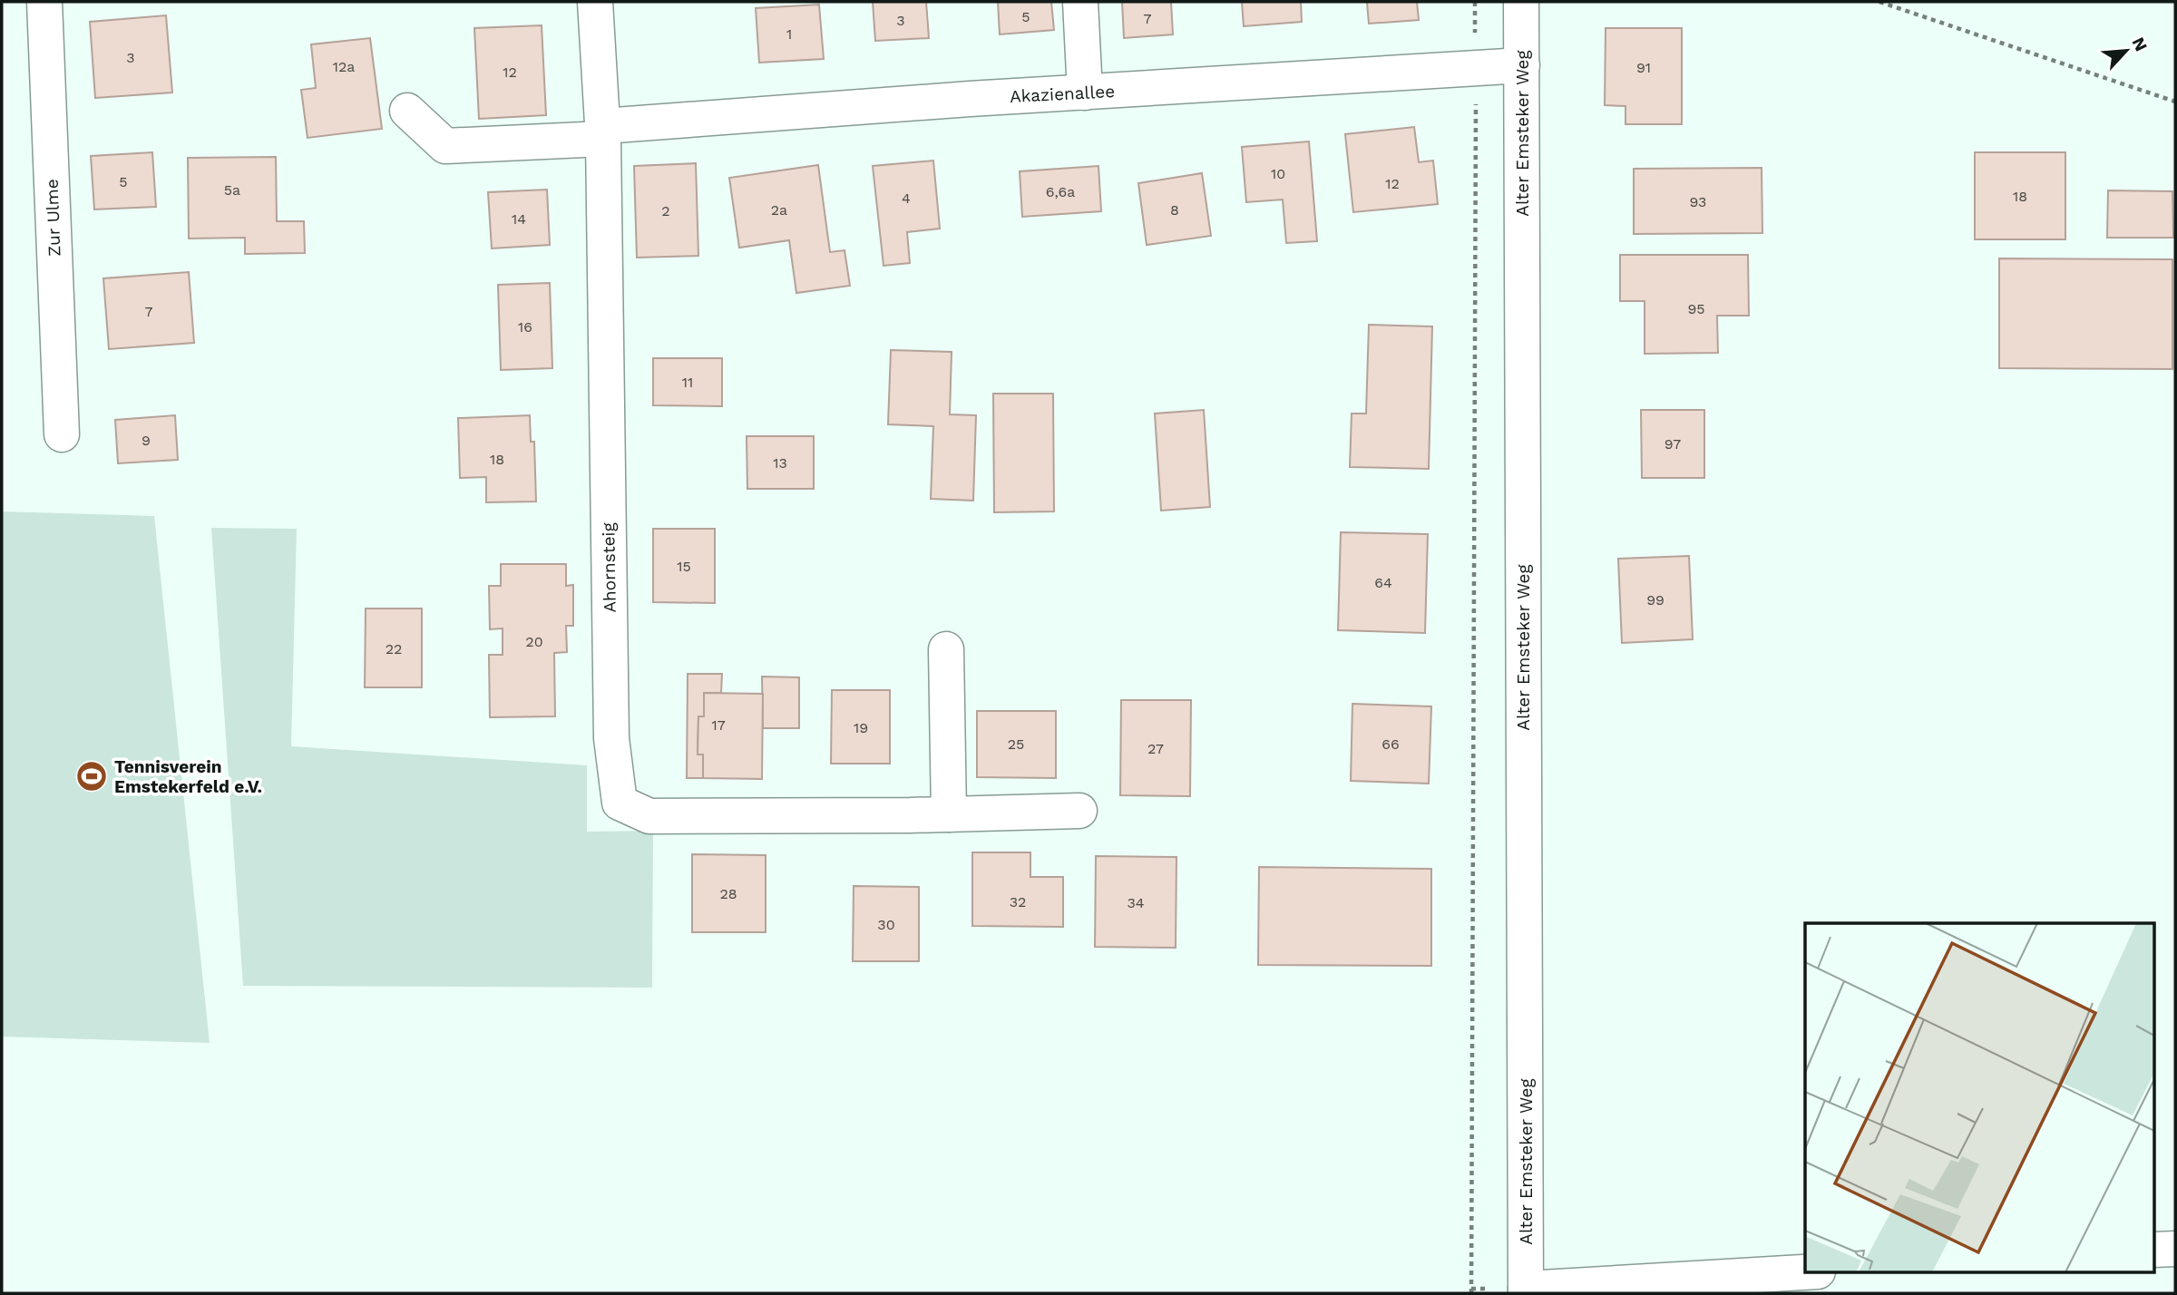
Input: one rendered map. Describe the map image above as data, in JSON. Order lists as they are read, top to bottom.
{
  "streets": {
    "street": [
      "Akazienallee",
      "Alter Emsteker Weg",
      "Zur Ulme",
      "Ahornsteig"
    ]
  },
  "crossings": [
    ["Akazienallee", "Alter Emsteker Weg"],
    ["Akazienallee", "Ahornsteig"]
  ],
  "places": {
    "sports": ["Tennisverein Emstekerfeld e.V."]
  },
  "house_numbers": [
    "5",
    "7",
    "3",
    "1",
    "3",
    "12a",
    "91",
    "12",
    "10",
    "5",
    "12",
    "5a",
    "6,6a",
    "18",
    "4",
    "93",
    "2a",
    "8",
    "2",
    "14",
    "95",
    "7",
    "16",
    "11",
    "9",
    "97",
    "18",
    "13",
    "15",
    "64",
    "99",
    "20",
    "22",
    "17",
    "19",
    "25",
    "66",
    "27",
    "28",
    "32",
    "34",
    "30"
  ],
  "north": "top right"
}
